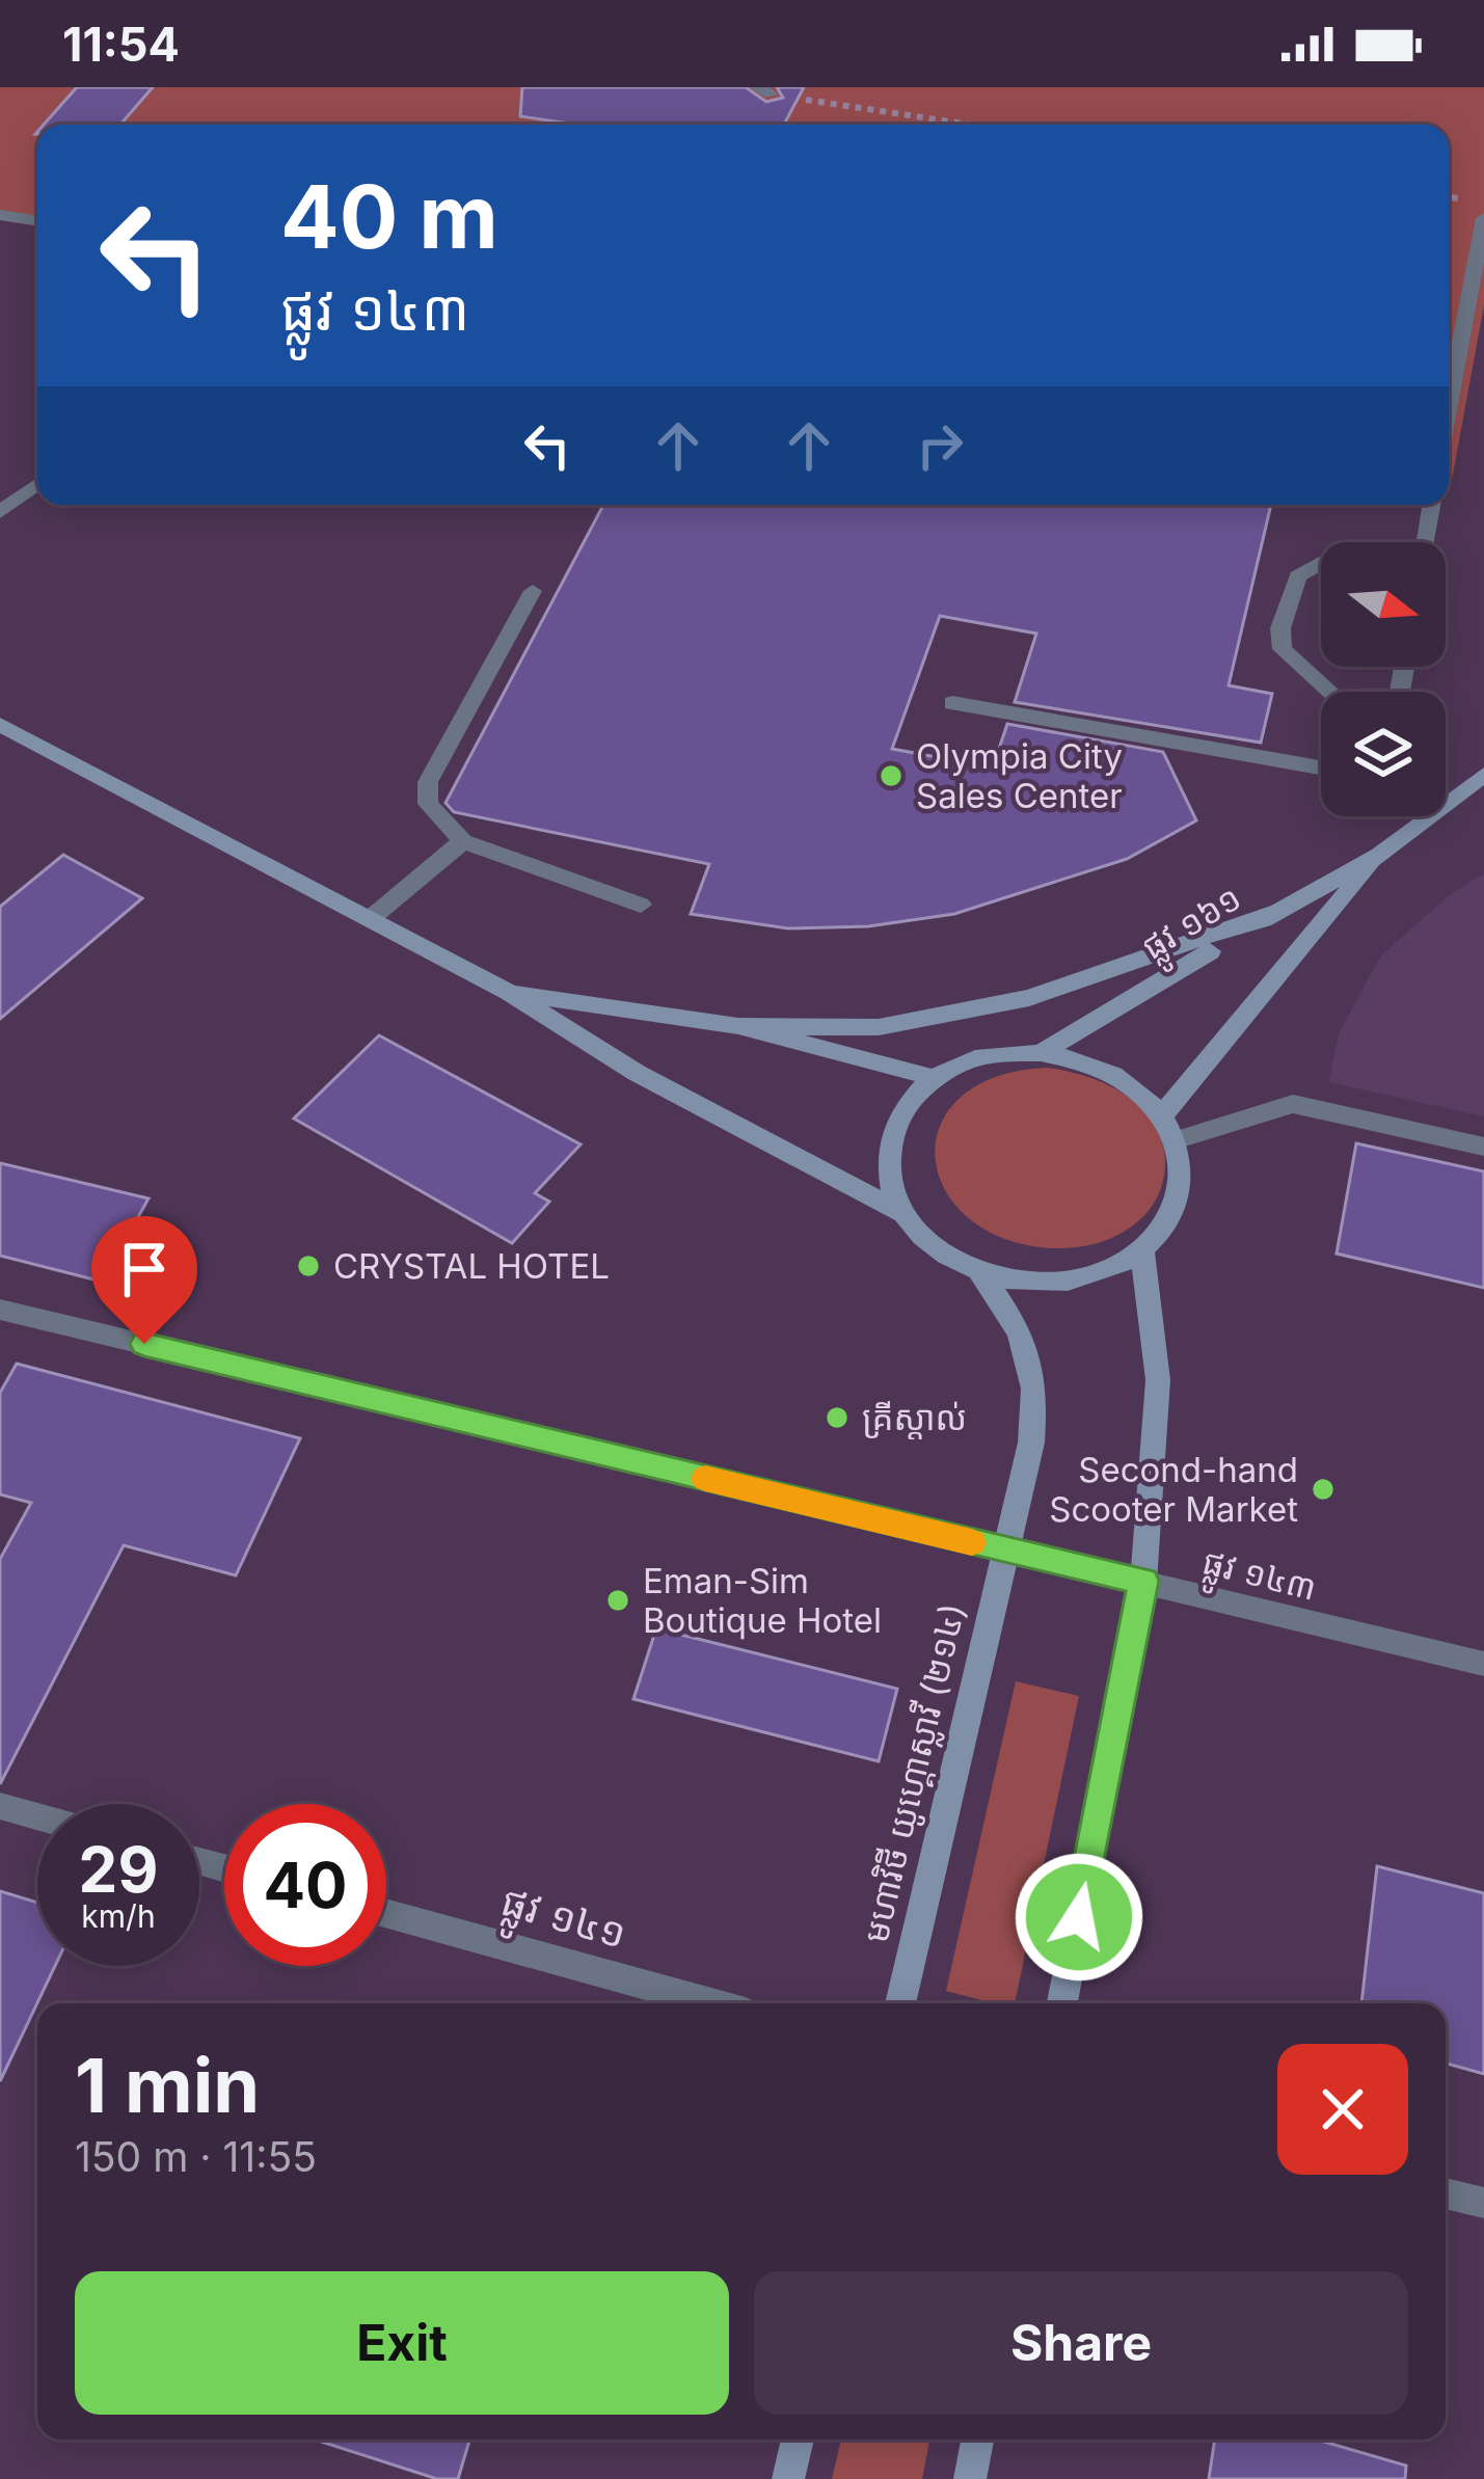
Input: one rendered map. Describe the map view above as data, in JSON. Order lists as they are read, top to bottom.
{
  "streets": {
    "street": [
      "ផ្លូវ ១៦១",
      "ផ្លូវ ១៤៣",
      "មហាវិថី យូហ្គោស្លាវី (២១៤)",
      "ផ្លូវ ១៤១"
    ]
  },
  "crossings": [
    ["ផ្លូវ ១៦១", "មហាវិថី យូហ្គោស្លាវី (២១៤)"],
    ["ផ្លូវ ១៤៣", "មហាវិថី យូហ្គោស្លាវី (២១៤)"]
  ],
  "places": [
    "Olympia City Sales Center",
    "CRYSTAL HOTEL",
    "គ្រីស្តាល់",
    "Second-hand Scooter Market",
    "Eman-Sim Boutique Hotel"
  ],
  "north": "right",
  "page": {
    "status": "11:54",
    "turn": ["40 m", "ផ្លូវ ១៤៣"],
    "speed": "29 km/h",
    "limit": "40",
    "heading": ["1 min", "150 m · 11:55"],
    "buttons": ["Exit", "Share"]
  }
}
